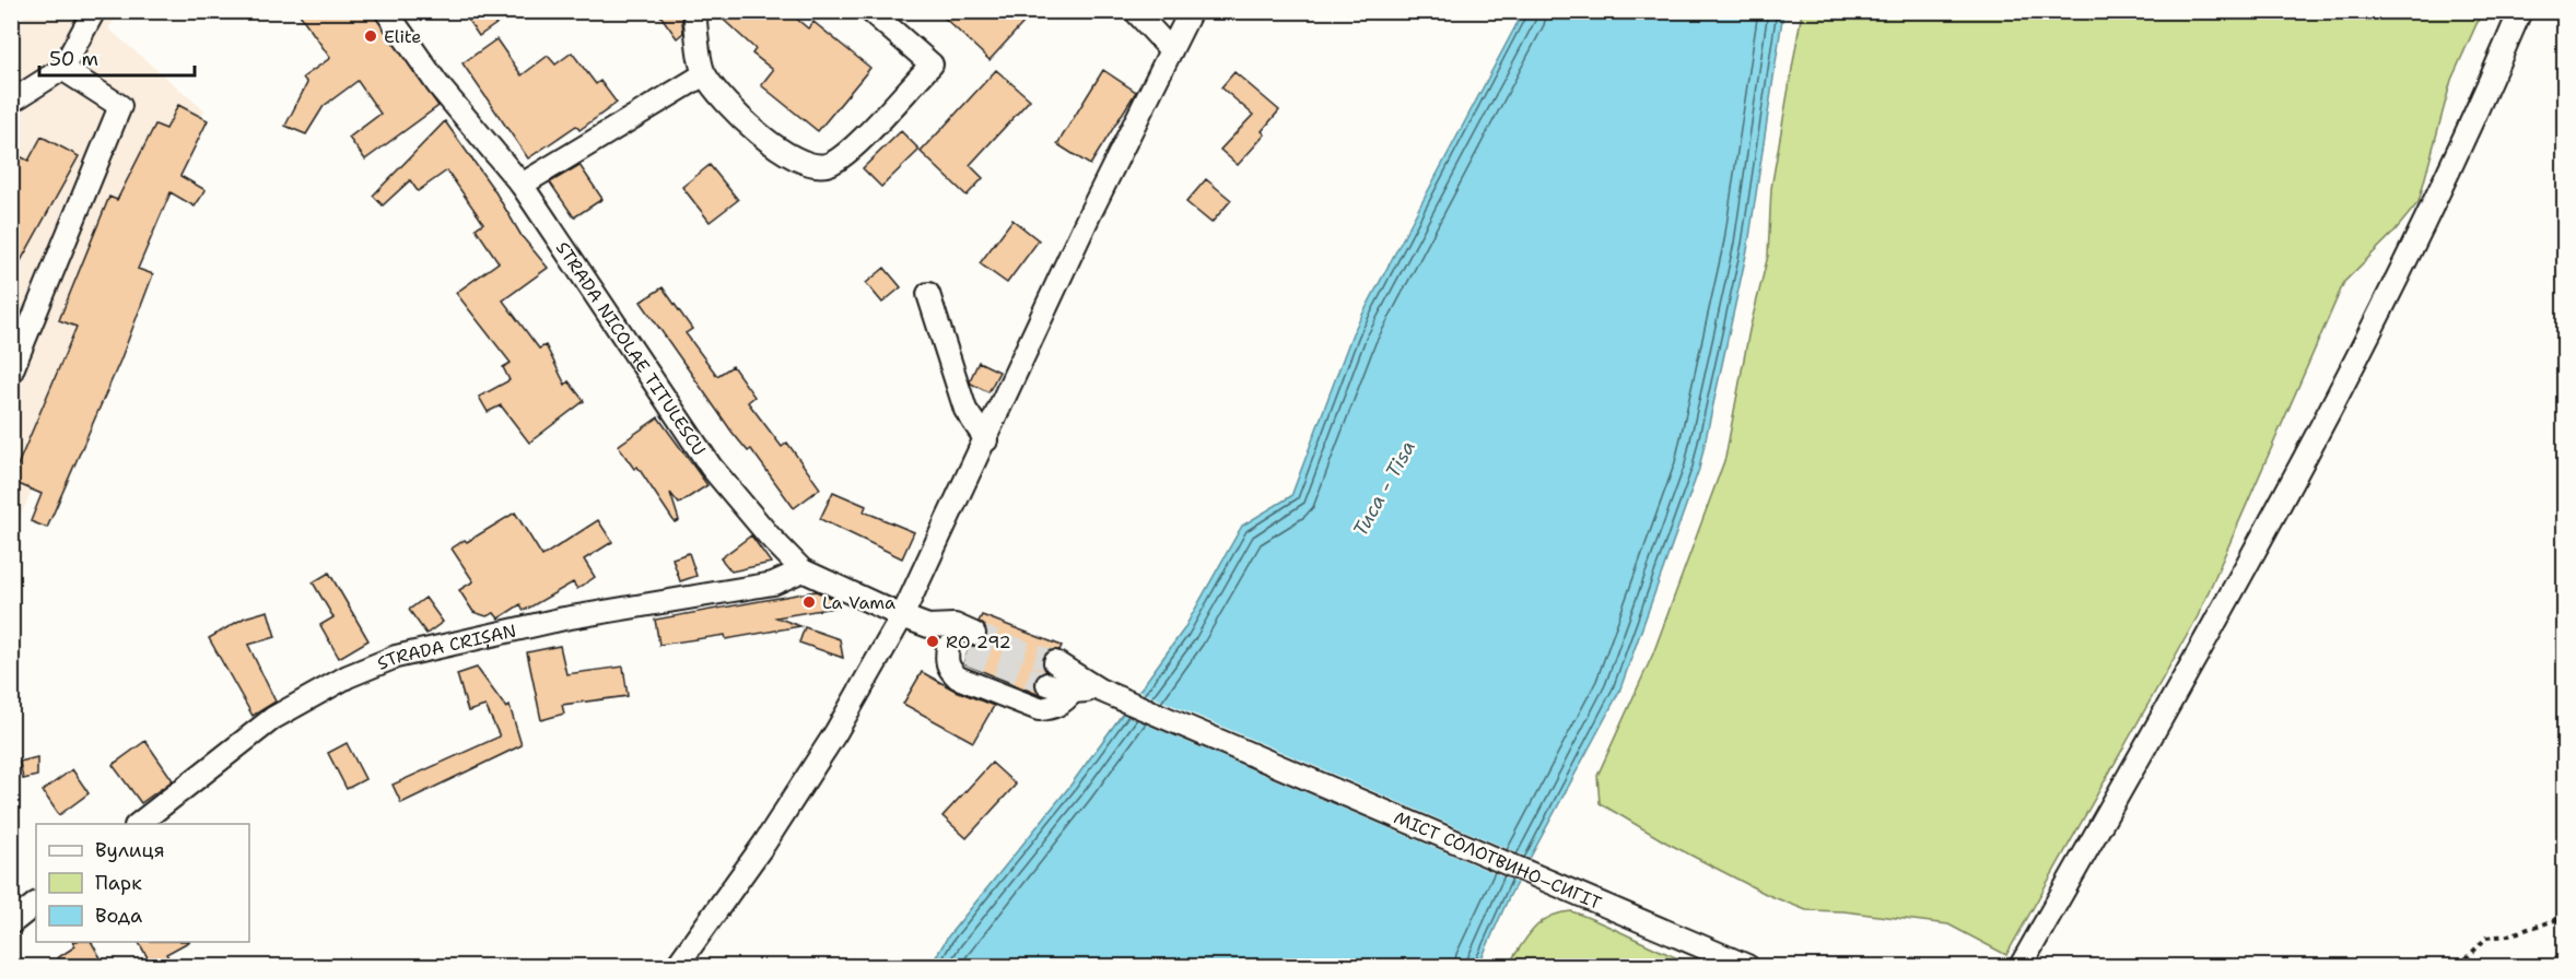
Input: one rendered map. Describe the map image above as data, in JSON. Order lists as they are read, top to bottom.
{
  "streets": {
    "street": ["STRADA NICOLAE TITULESCU", "STRADA CRIȘAN", "МІСТ СОЛОТВИНО–СИГІТ"]
  },
  "crossings": [
    ["STRADA NICOLAE TITULESCU", "STRADA CRIȘAN"]
  ],
  "water": ["Тиса - Tisa"],
  "places": ["Elite", "La Vama", "RO 292"],
  "legend": ["Вулиця", "Парк", "Вода"],
  "scale_bar": "50 m"
}
